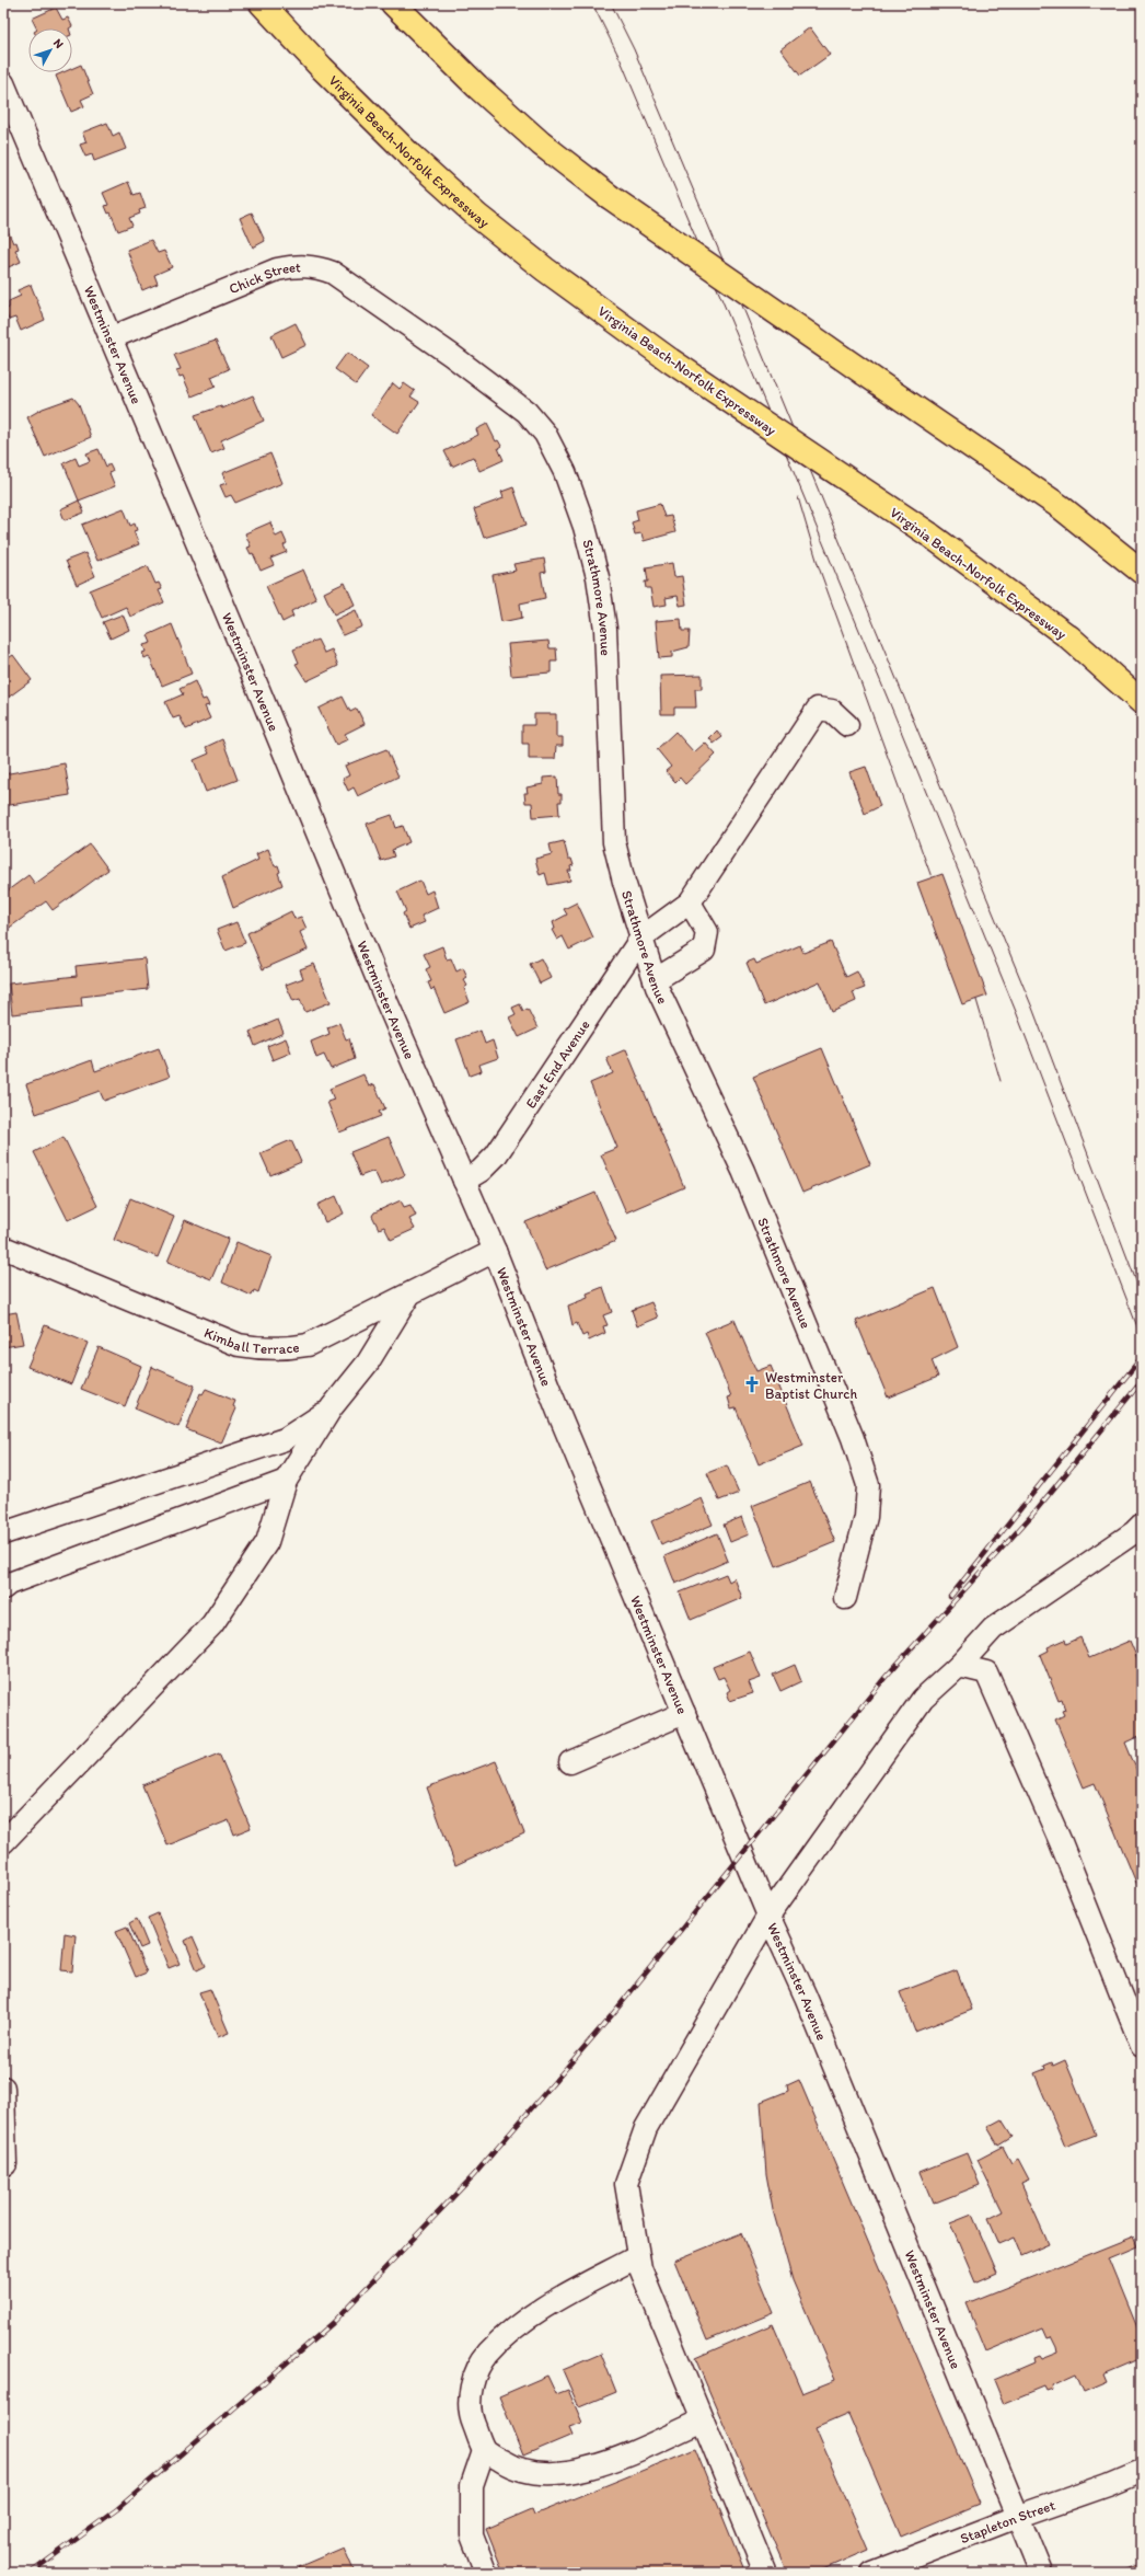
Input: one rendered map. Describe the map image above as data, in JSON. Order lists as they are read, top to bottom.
{
  "streets": {
    "highway": ["Virginia Beach-Norfolk Expressway"],
    "street": [
      "Chick Street",
      "Westminster Avenue",
      "Strathmore Avenue",
      "East End Avenue",
      "Kimball Terrace",
      "Stapleton Street"
    ]
  },
  "crossings": [
    ["Chick Street", "Westminster Avenue"],
    ["Chick Street", "Strathmore Avenue"],
    ["Westminster Avenue", "East End Avenue"],
    ["Westminster Avenue", "Kimball Terrace"],
    ["Westminster Avenue", "Stapleton Street"],
    ["Strathmore Avenue", "East End Avenue"]
  ],
  "places": {
    "church": ["Westminster Baptist Church"]
  },
  "north": "top right"
}
